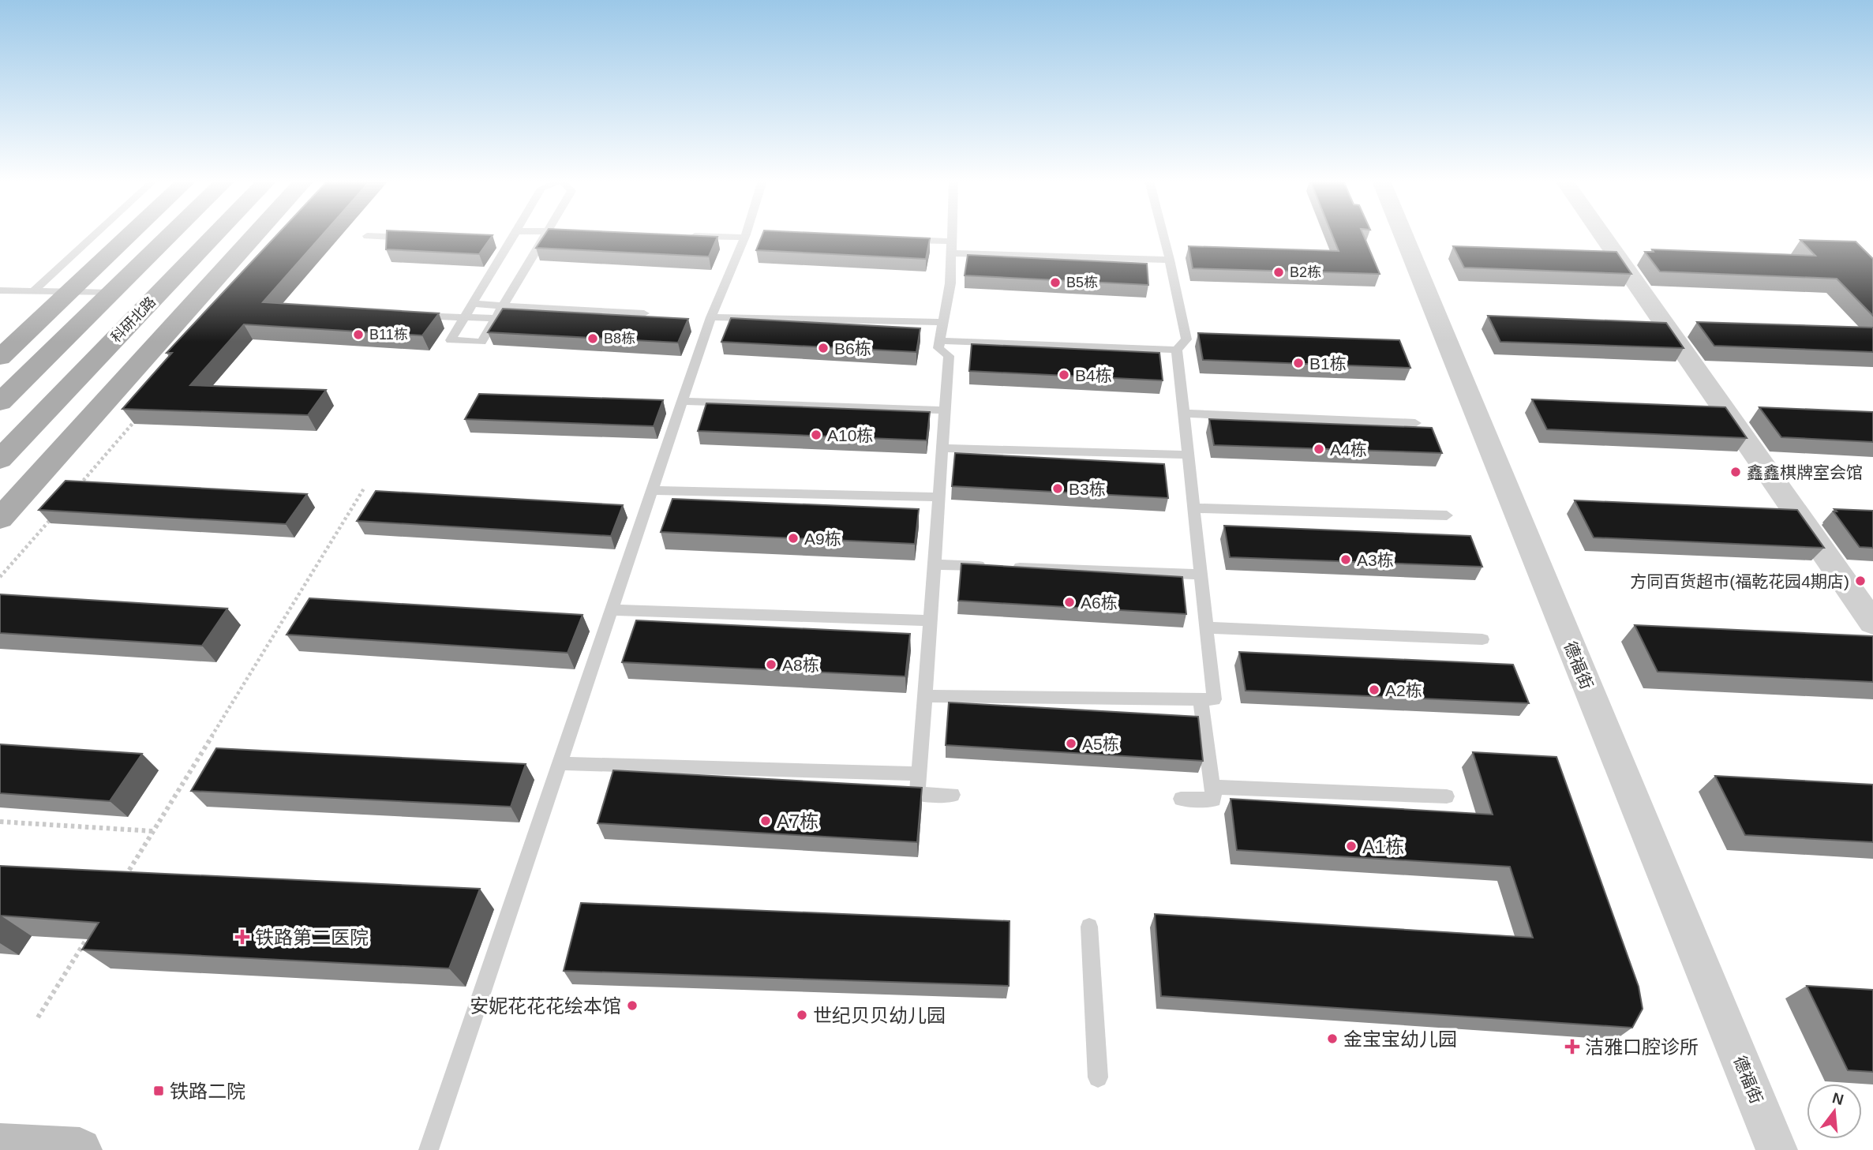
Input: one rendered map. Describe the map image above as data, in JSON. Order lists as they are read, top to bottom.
{
  "streets": {
    "main road": ["科研北路"],
    "street": ["德福街"]
  },
  "places": {
    "other": [
      "B2栋",
      "B5栋",
      "B11栋",
      "B8栋",
      "B6栋",
      "B1栋",
      "B4栋",
      "A10栋",
      "A4栋",
      "鑫鑫棋牌室会馆",
      "B3栋",
      "A9栋",
      "A3栋",
      "方同百货超市(福乾花园4期店)",
      "A6栋",
      "A8栋",
      "A2栋",
      "A5栋",
      "A7栋",
      "A1栋",
      "安妮花花花绘本馆",
      "世纪贝贝幼儿园",
      "金宝宝幼儿园"
    ],
    "health": ["铁路第二医院", "洁雅口腔诊所"],
    "transit": ["铁路二院"]
  },
  "north": "top"
}
